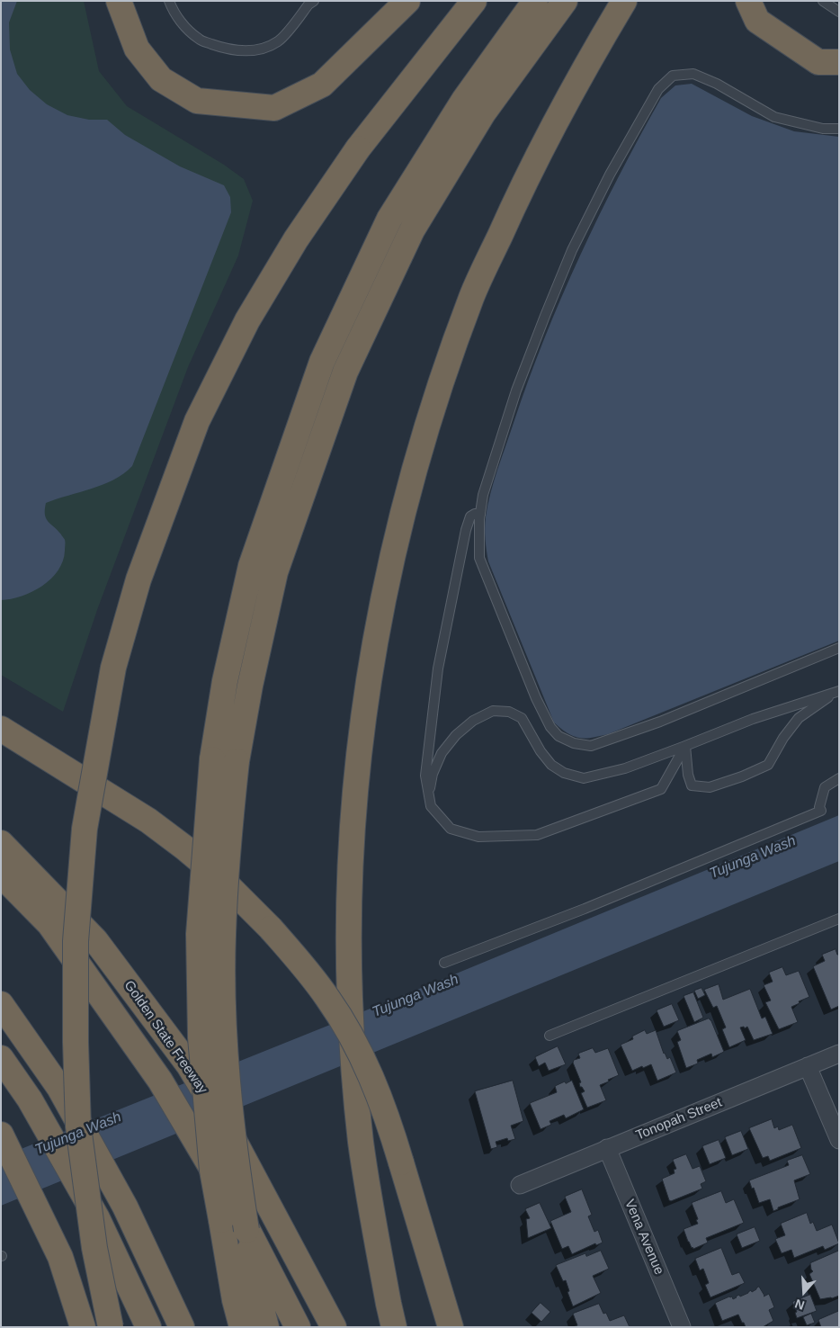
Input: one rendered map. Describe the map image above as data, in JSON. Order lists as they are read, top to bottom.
{
  "streets": {
    "highway": ["Golden State Freeway"],
    "street": ["Tonopah Street", "Vena Avenue"]
  },
  "crossings": [
    ["Tonopah Street", "Vena Avenue"]
  ],
  "water": ["Tujunga Wash"],
  "north": "bottom"
}
